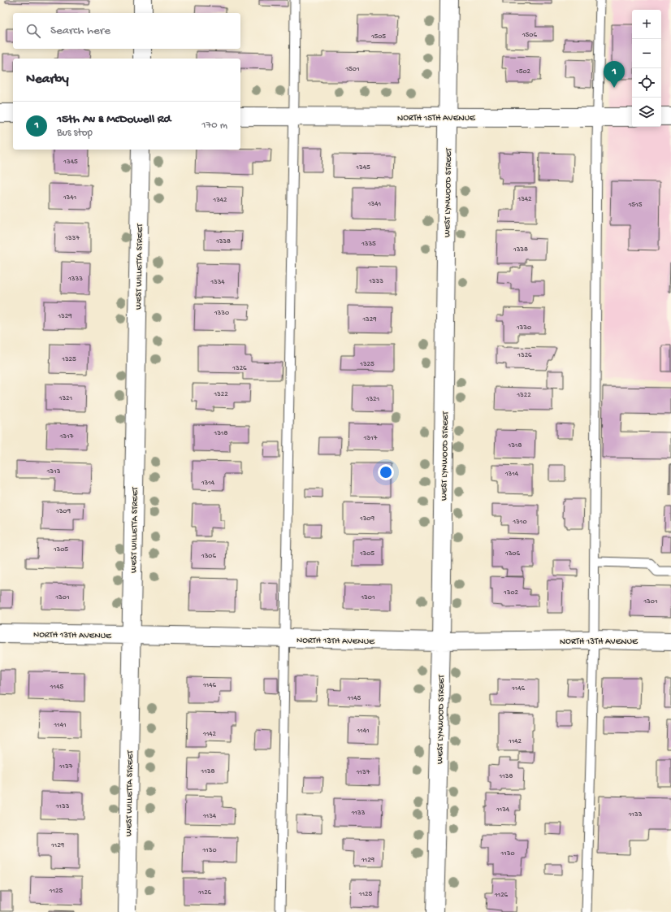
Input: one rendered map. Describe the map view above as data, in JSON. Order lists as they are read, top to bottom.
{
  "streets": {
    "street": [
      "NORTH 15TH AVENUE",
      "WEST LYNWOOD STREET",
      "WEST WILLETTA STREET",
      "NORTH 13TH AVENUE"
    ]
  },
  "crossings": [
    ["NORTH 15TH AVENUE", "WEST LYNWOOD STREET"],
    ["WEST LYNWOOD STREET", "NORTH 13TH AVENUE"],
    ["WEST WILLETTA STREET", "NORTH 13TH AVENUE"]
  ],
  "house_numbers": [
    "1506",
    "1505",
    "1501",
    "1502",
    "1345",
    "1345",
    "1341",
    "1342",
    "1342",
    "1341",
    "1515",
    "1337",
    "1338",
    "1335",
    "1338",
    "1333",
    "1333",
    "1334",
    "1330",
    "1329",
    "1329",
    "1330",
    "1326",
    "1325",
    "1325",
    "1326",
    "1322",
    "1322",
    "1321",
    "1321",
    "1318",
    "1317",
    "1317",
    "1318",
    "1313",
    "1314",
    "1314",
    "1309",
    "1309",
    "1310",
    "1305",
    "1305",
    "1306",
    "1306",
    "1302",
    "1301",
    "1301",
    "1301",
    "1146",
    "1145",
    "1146",
    "1145",
    "1141",
    "1141",
    "1142",
    "1142",
    "1137",
    "1138",
    "1137",
    "1138",
    "1133",
    "1134",
    "1133",
    "1133",
    "1134",
    "1129",
    "1130",
    "1130",
    "1129",
    "1125",
    "1126",
    "1125",
    "1126"
  ],
  "page": {
    "map_buttons": ["+", "−"],
    "search": "Search here",
    "heading": "Nearby",
    "pins": "1",
    "list": [
      {
        "mark": "1",
        "name": "15th Av & McDowell Rd",
        "note": "Bus stop",
        "value": "170 m"
      }
    ]
  }
}
